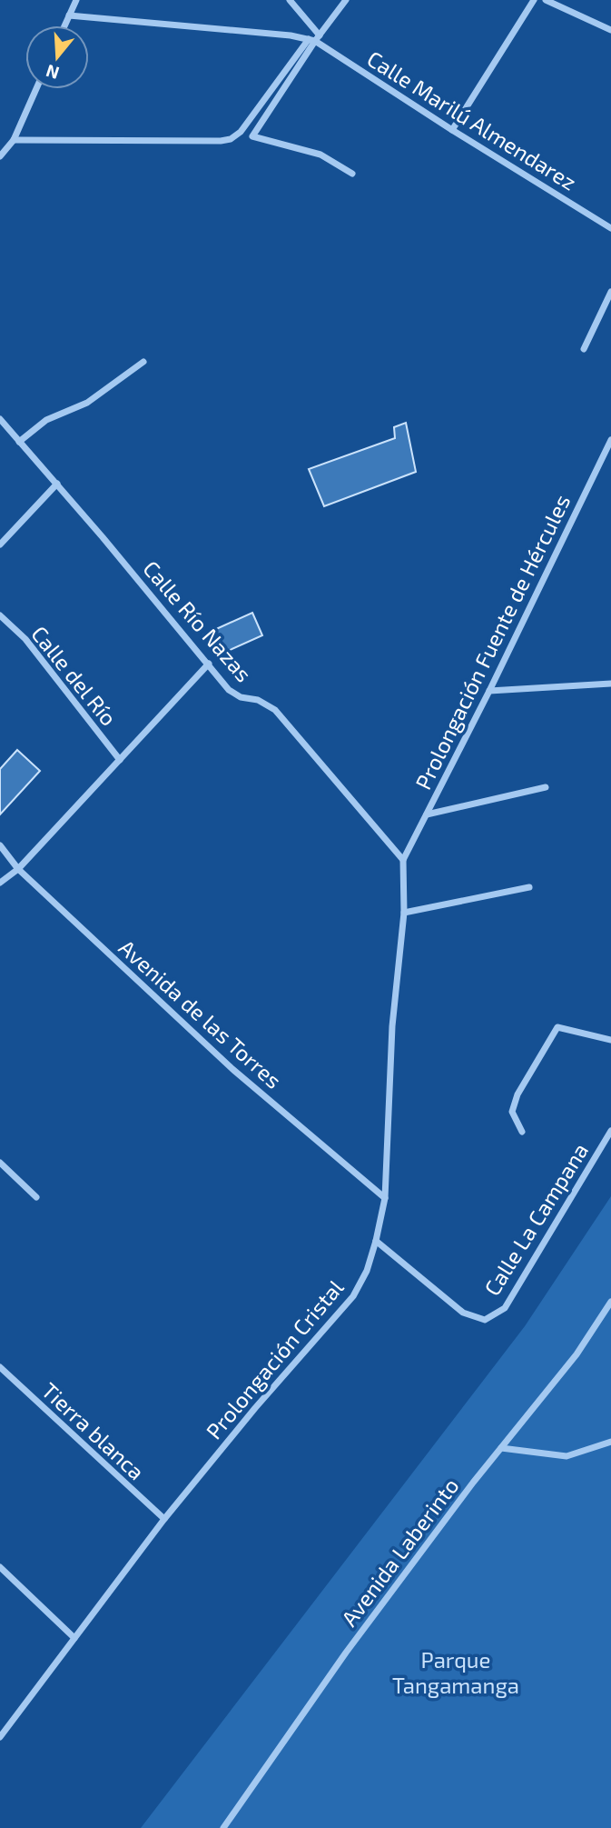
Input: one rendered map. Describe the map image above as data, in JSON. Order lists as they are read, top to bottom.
{
  "streets": {
    "street": [
      "Calle Marilú Almendarez",
      "Calle Río Nazas",
      "Prolongación Fuente de Hércules",
      "Calle del Río",
      "Avenida de las Torres",
      "Calle La Campana",
      "Prolongación Cristal",
      "Tierra blanca",
      "Avenida Laberinto"
    ]
  },
  "crossings": [
    ["Calle Río Nazas", "Prolongación Fuente de Hércules"],
    ["Calle Río Nazas", "Prolongación Cristal"],
    ["Prolongación Fuente de Hércules", "Prolongación Cristal"],
    ["Avenida de las Torres", "Prolongación Cristal"],
    ["Calle La Campana", "Prolongación Cristal"],
    ["Prolongación Cristal", "Tierra blanca"]
  ],
  "parks": ["Parque Tangamanga"],
  "north": "bottom"
}
